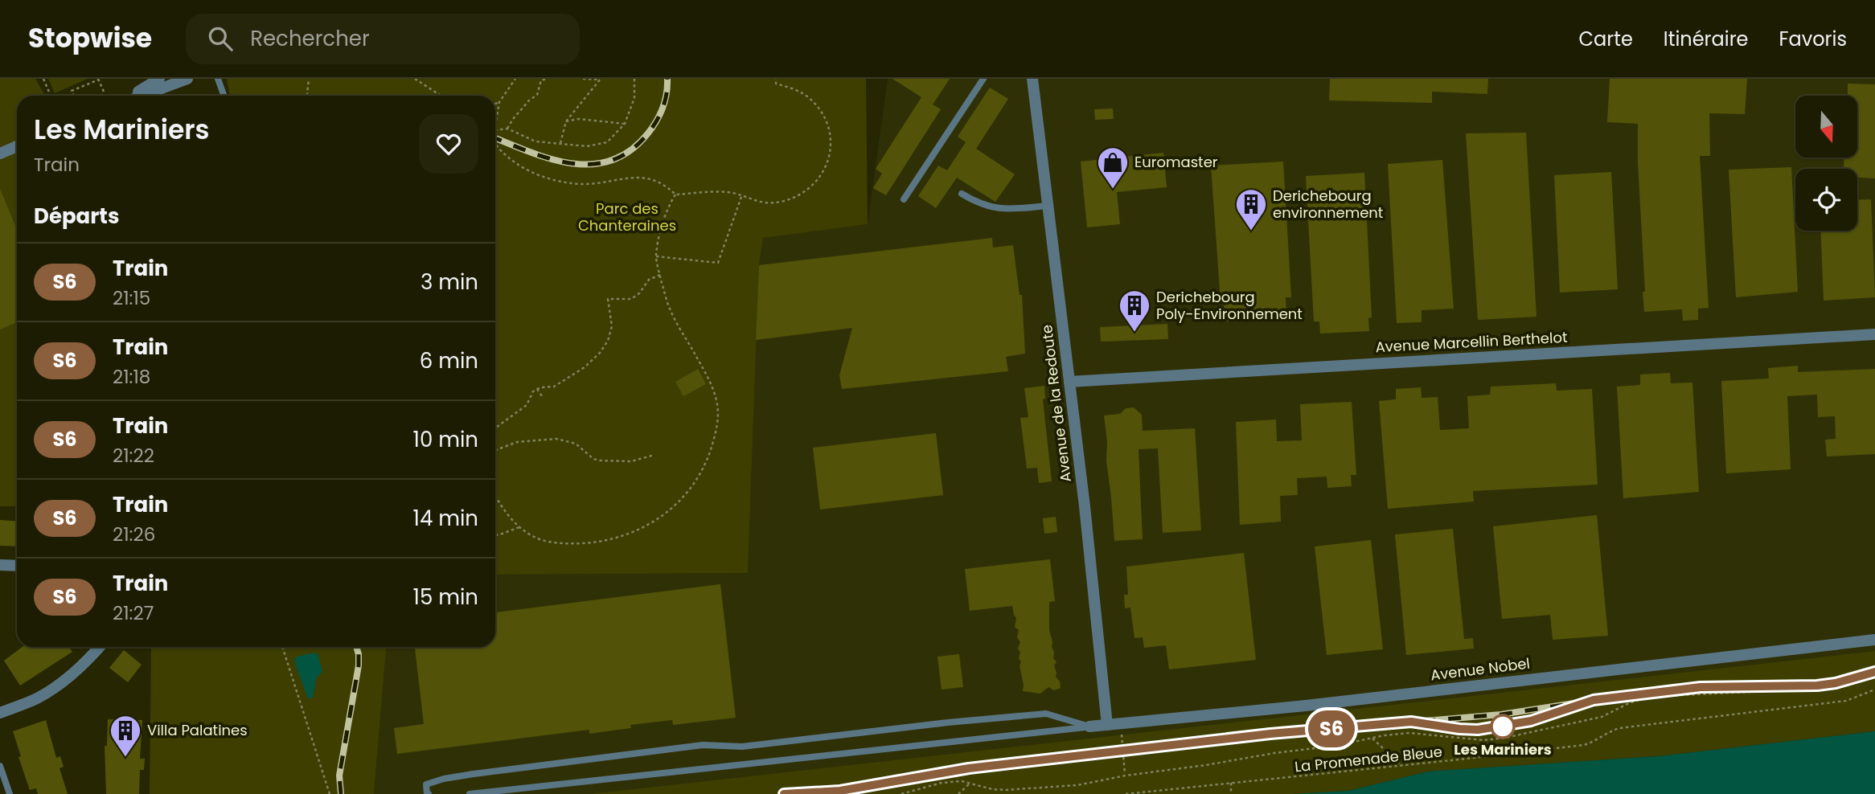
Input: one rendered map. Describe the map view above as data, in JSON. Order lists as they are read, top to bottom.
{
  "streets": {
    "street": ["Avenue Marcellin Berthelot", "Avenue de la Redoute", "Avenue Nobel"],
    "path": ["La Promenade Bleue"]
  },
  "crossings": [
    ["Avenue Marcellin Berthelot", "Avenue de la Redoute"],
    ["Avenue de la Redoute", "Avenue Nobel"]
  ],
  "parks": ["Parc des Chanteraines"],
  "places": {
    "shop": ["Euromaster"],
    "building": ["Derichebourg environnement", "Derichebourg Poly-Environnement", "Villa Palatines"],
    "other": ["Les Mariniers"]
  },
  "north": "bottom",
  "page": {
    "header": "Stopwise",
    "search": "Rechercher",
    "nav": ["Carte", "Itinéraire", "Favoris"],
    "on_map": "S6",
    "heading": [
      ["Les Mariniers", "Train"],
      "Départs"
    ],
    "list": [
      {
        "mark": "S6",
        "name": "Train",
        "note": "21:15",
        "value": "3 min"
      },
      {
        "mark": "S6",
        "name": "Train",
        "note": "21:18",
        "value": "6 min"
      },
      {
        "mark": "S6",
        "name": "Train",
        "note": "21:22",
        "value": "10 min"
      },
      {
        "mark": "S6",
        "name": "Train",
        "note": "21:26",
        "value": "14 min"
      },
      {
        "mark": "S6",
        "name": "Train",
        "note": "21:27",
        "value": "15 min"
      }
    ]
  }
}
